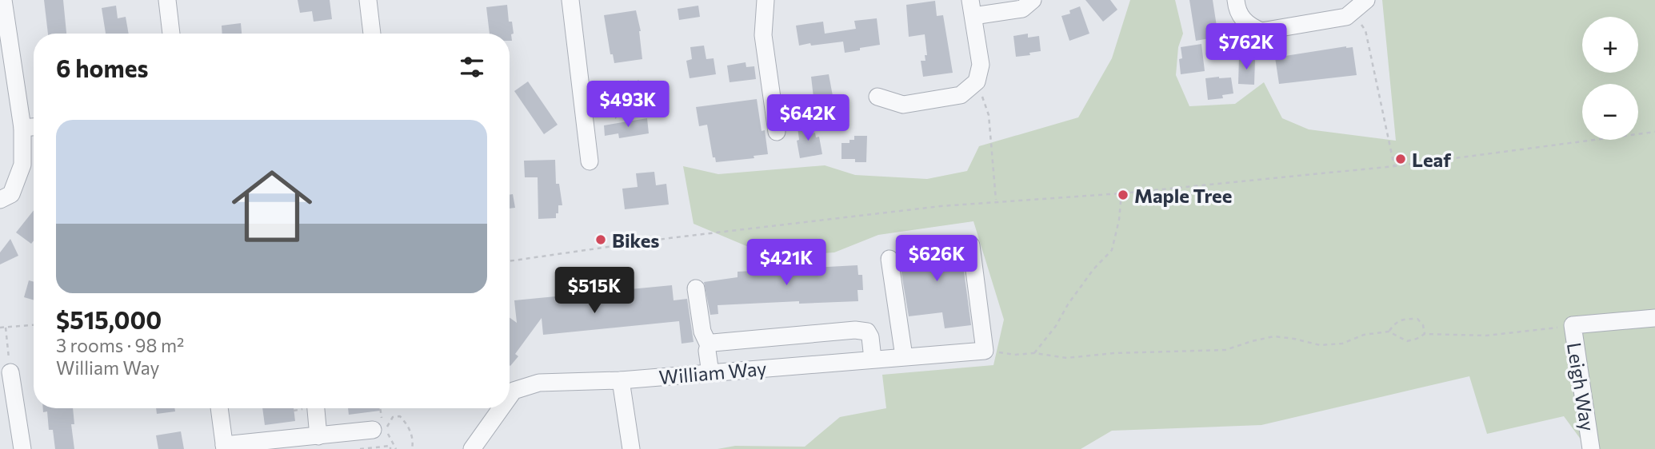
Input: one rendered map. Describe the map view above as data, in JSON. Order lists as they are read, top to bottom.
{
  "streets": {
    "street": ["William Way", "Leigh Way"]
  },
  "places": ["Leaf", "Maple Tree", "Bikes"],
  "page": {
    "map_buttons": ["+", "−"],
    "price": [
      "$762K",
      "$493K",
      "$642K",
      "$626K",
      "$421K",
      "$515K"
    ],
    "heading": "6 homes",
    "list": [
      {
        "name": "$515,000",
        "note": "3 rooms · 98 m² · William Way"
      }
    ]
  }
}
